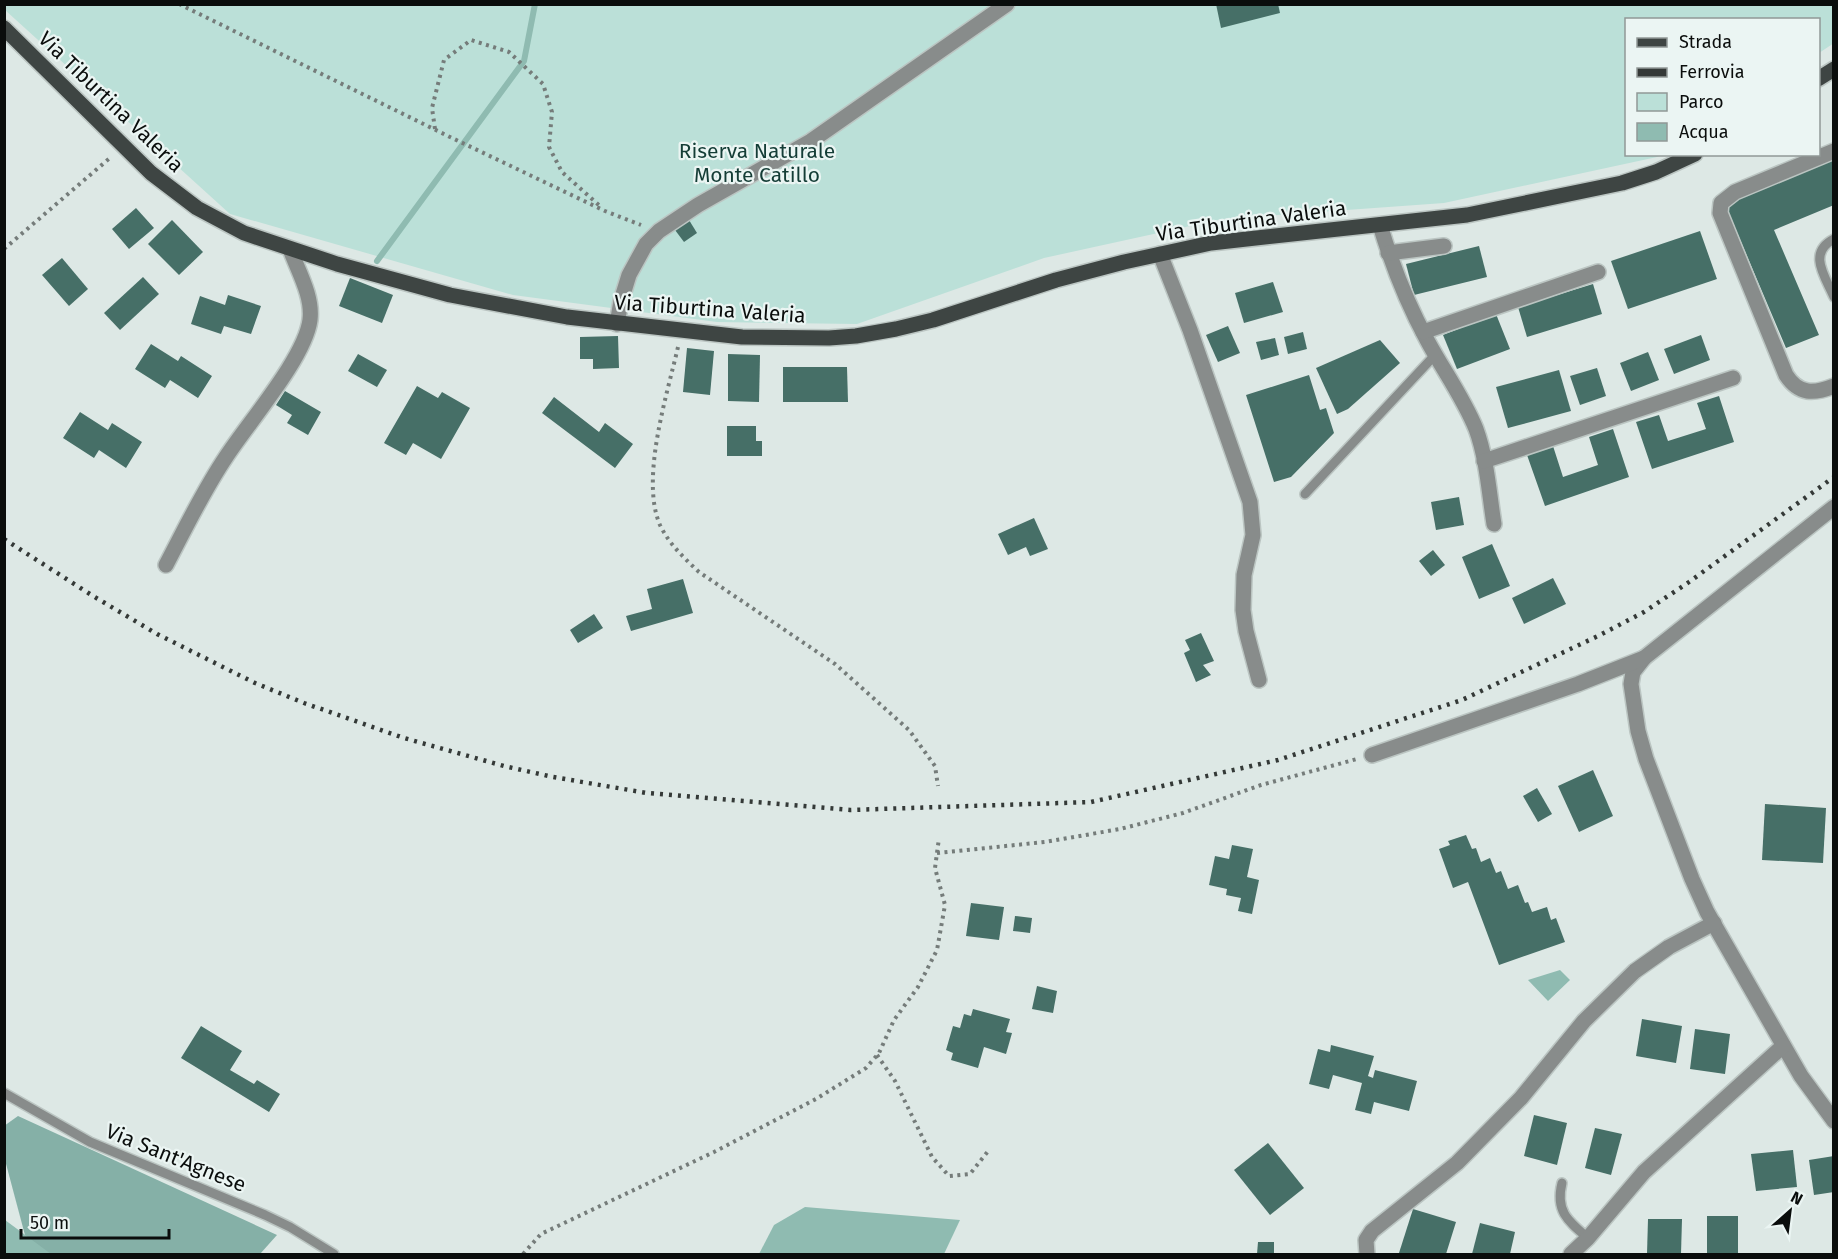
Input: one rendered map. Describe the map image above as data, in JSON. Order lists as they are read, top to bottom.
{
  "streets": {
    "main road": ["Via Tiburtina Valeria"],
    "lane": ["Via Sant'Agnese"]
  },
  "parks": ["Riserva Naturale Monte Catillo"],
  "legend": [
    "Strada",
    "Ferrovia",
    "Parco",
    "Acqua"
  ],
  "scale_bar": "50 m",
  "north": "top right"
}
